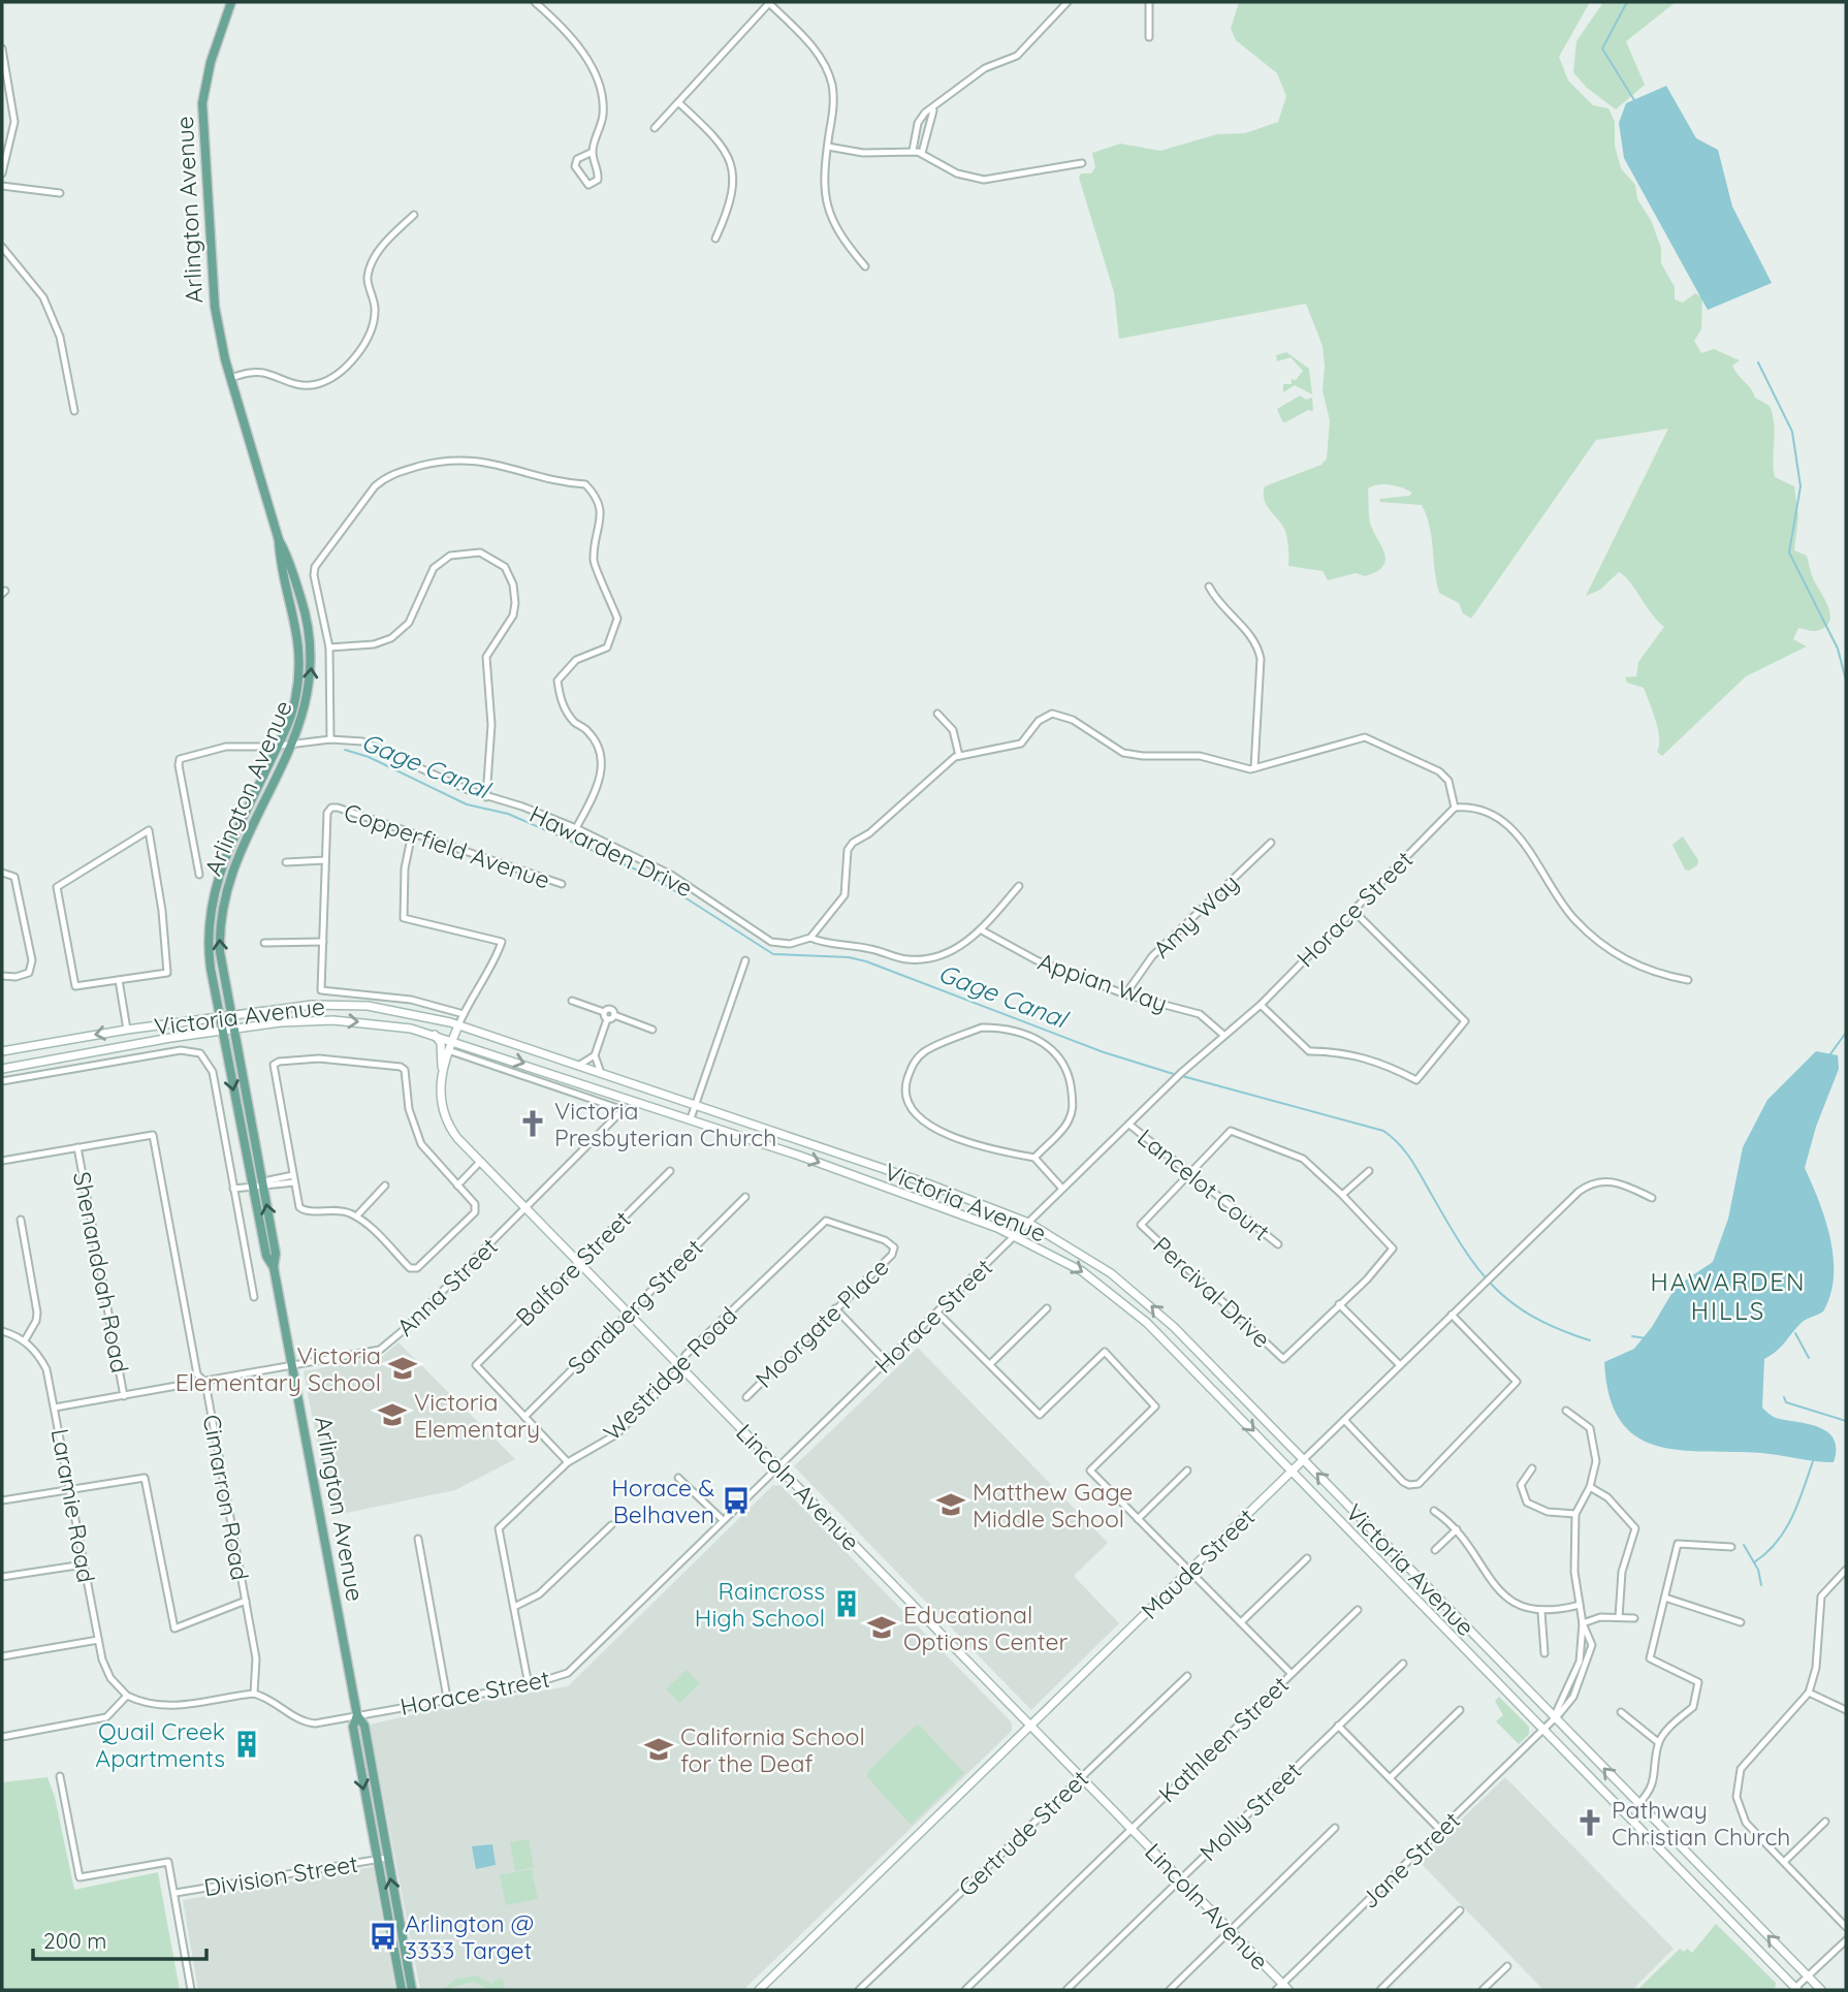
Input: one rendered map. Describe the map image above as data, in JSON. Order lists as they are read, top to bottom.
{
  "streets": {
    "main road": [
      "Arlington Avenue",
      "Victoria Avenue",
      "Lincoln Avenue",
      "Maude Street"
    ],
    "street": [
      "Copperfield Avenue",
      "Hawarden Drive",
      "Horace Street",
      "Amy Way",
      "Appian Way",
      "Lancelot Court",
      "Balfore Street",
      "Shenandoah Road",
      "Anna Street",
      "Percival Drive",
      "Sandberg Street",
      "Moorgate Place",
      "Westridge Road",
      "Cimarron Road",
      "Laramie Road",
      "Kathleen Street",
      "Molly Street",
      "Gertrude Street",
      "Jane Street",
      "Division Street"
    ]
  },
  "crossings": [
    ["Arlington Avenue", "Hawarden Drive"],
    ["Arlington Avenue", "Horace Street"],
    ["Arlington Avenue", "Victoria Avenue"],
    ["Arlington Avenue", "Anna Street"],
    ["Arlington Avenue", "Division Street"],
    ["Copperfield Avenue", "Lincoln Avenue"],
    ["Horace Street", "Appian Way"],
    ["Horace Street", "Victoria Avenue"],
    ["Horace Street", "Lancelot Court"],
    ["Horace Street", "Westridge Road"],
    ["Horace Street", "Lincoln Avenue"],
    ["Horace Street", "Cimarron Road"],
    ["Amy Way", "Appian Way"],
    ["Victoria Avenue", "Lincoln Avenue"],
    ["Victoria Avenue", "Maude Street"],
    ["Victoria Avenue", "Jane Street"],
    ["Lancelot Court", "Percival Drive"],
    ["Balfore Street", "Sandberg Street"],
    ["Balfore Street", "Lincoln Avenue"],
    ["Shenandoah Road", "Anna Street"],
    ["Shenandoah Road", "Cimarron Road"],
    ["Anna Street", "Lincoln Avenue"],
    ["Anna Street", "Cimarron Road"],
    ["Anna Street", "Laramie Road"],
    ["Sandberg Street", "Lincoln Avenue"],
    ["Moorgate Place", "Westridge Road"],
    ["Westridge Road", "Lincoln Avenue"],
    ["Lincoln Avenue", "Maude Street"],
    ["Lincoln Avenue", "Kathleen Street"],
    ["Lincoln Avenue", "Molly Street"],
    ["Lincoln Avenue", "Gertrude Street"],
    ["Lincoln Avenue", "Jane Street"]
  ],
  "districts": ["HAWARDEN HILLS"],
  "water": ["Gage Canal"],
  "places": {
    "church": ["Victoria Presbyterian Church", "Pathway Christian Church"],
    "school or university": [
      "Victoria Elementary School",
      "Victoria Elementary",
      "Matthew Gage Middle School",
      "Educational Options Center",
      "California School for the Deaf"
    ],
    "bus stop": ["Horace & Belhaven", "Arlington @ 3333 Target"],
    "building": ["Raincross High School", "Quail Creek Apartments"]
  },
  "scale_bar": "200 m"
}
